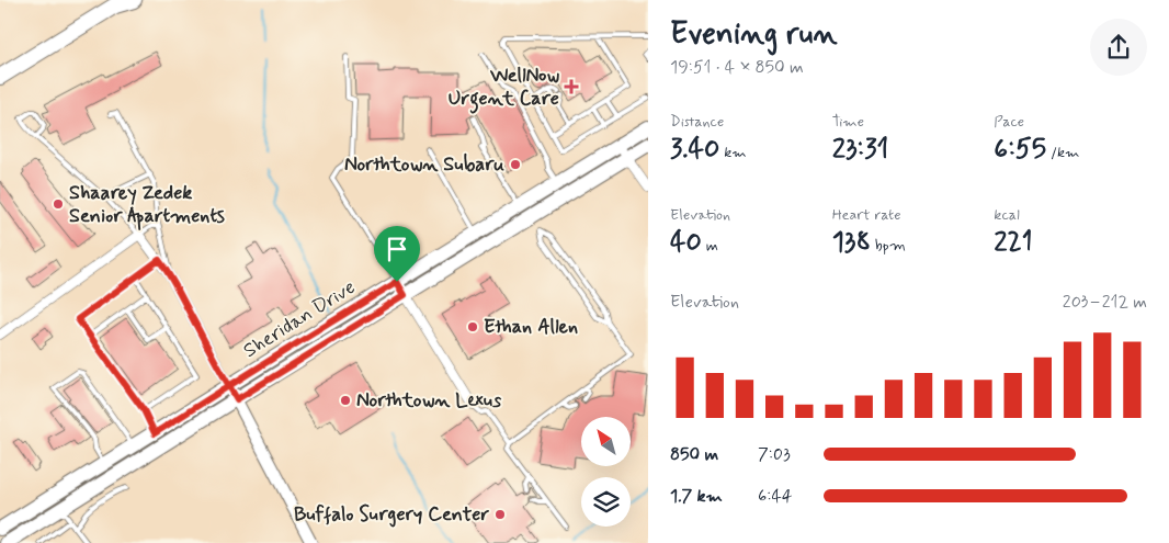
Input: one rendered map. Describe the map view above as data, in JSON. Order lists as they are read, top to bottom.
{
  "streets": {
    "main road": ["Sheridan Drive"]
  },
  "places": {
    "health": ["WellNow Urgent Care"],
    "other": [
      "Northtown Subaru",
      "Shaarey Zedek Senior Apartments",
      "Ethan Allen",
      "Northtown Lexus",
      "Buffalo Surgery Center"
    ]
  },
  "north": "top left",
  "page": {
    "heading": ["Evening run", "19:51 · 4 × 850 m"],
    "stats": [
      ["Distance", "3.40 km"],
      ["Time", "23:31"],
      ["Pace", "6:55 /km"],
      ["Elevation", "40 m"],
      ["Heart rate", "138 bpm"],
      ["kcal", "221"]
    ],
    "chart": ["Elevation", "203–212 m"],
    "list": [
      {
        "name": "850 m",
        "note": "7:03"
      },
      {
        "name": "1.7 km",
        "note": "6:44"
      }
    ]
  }
}
